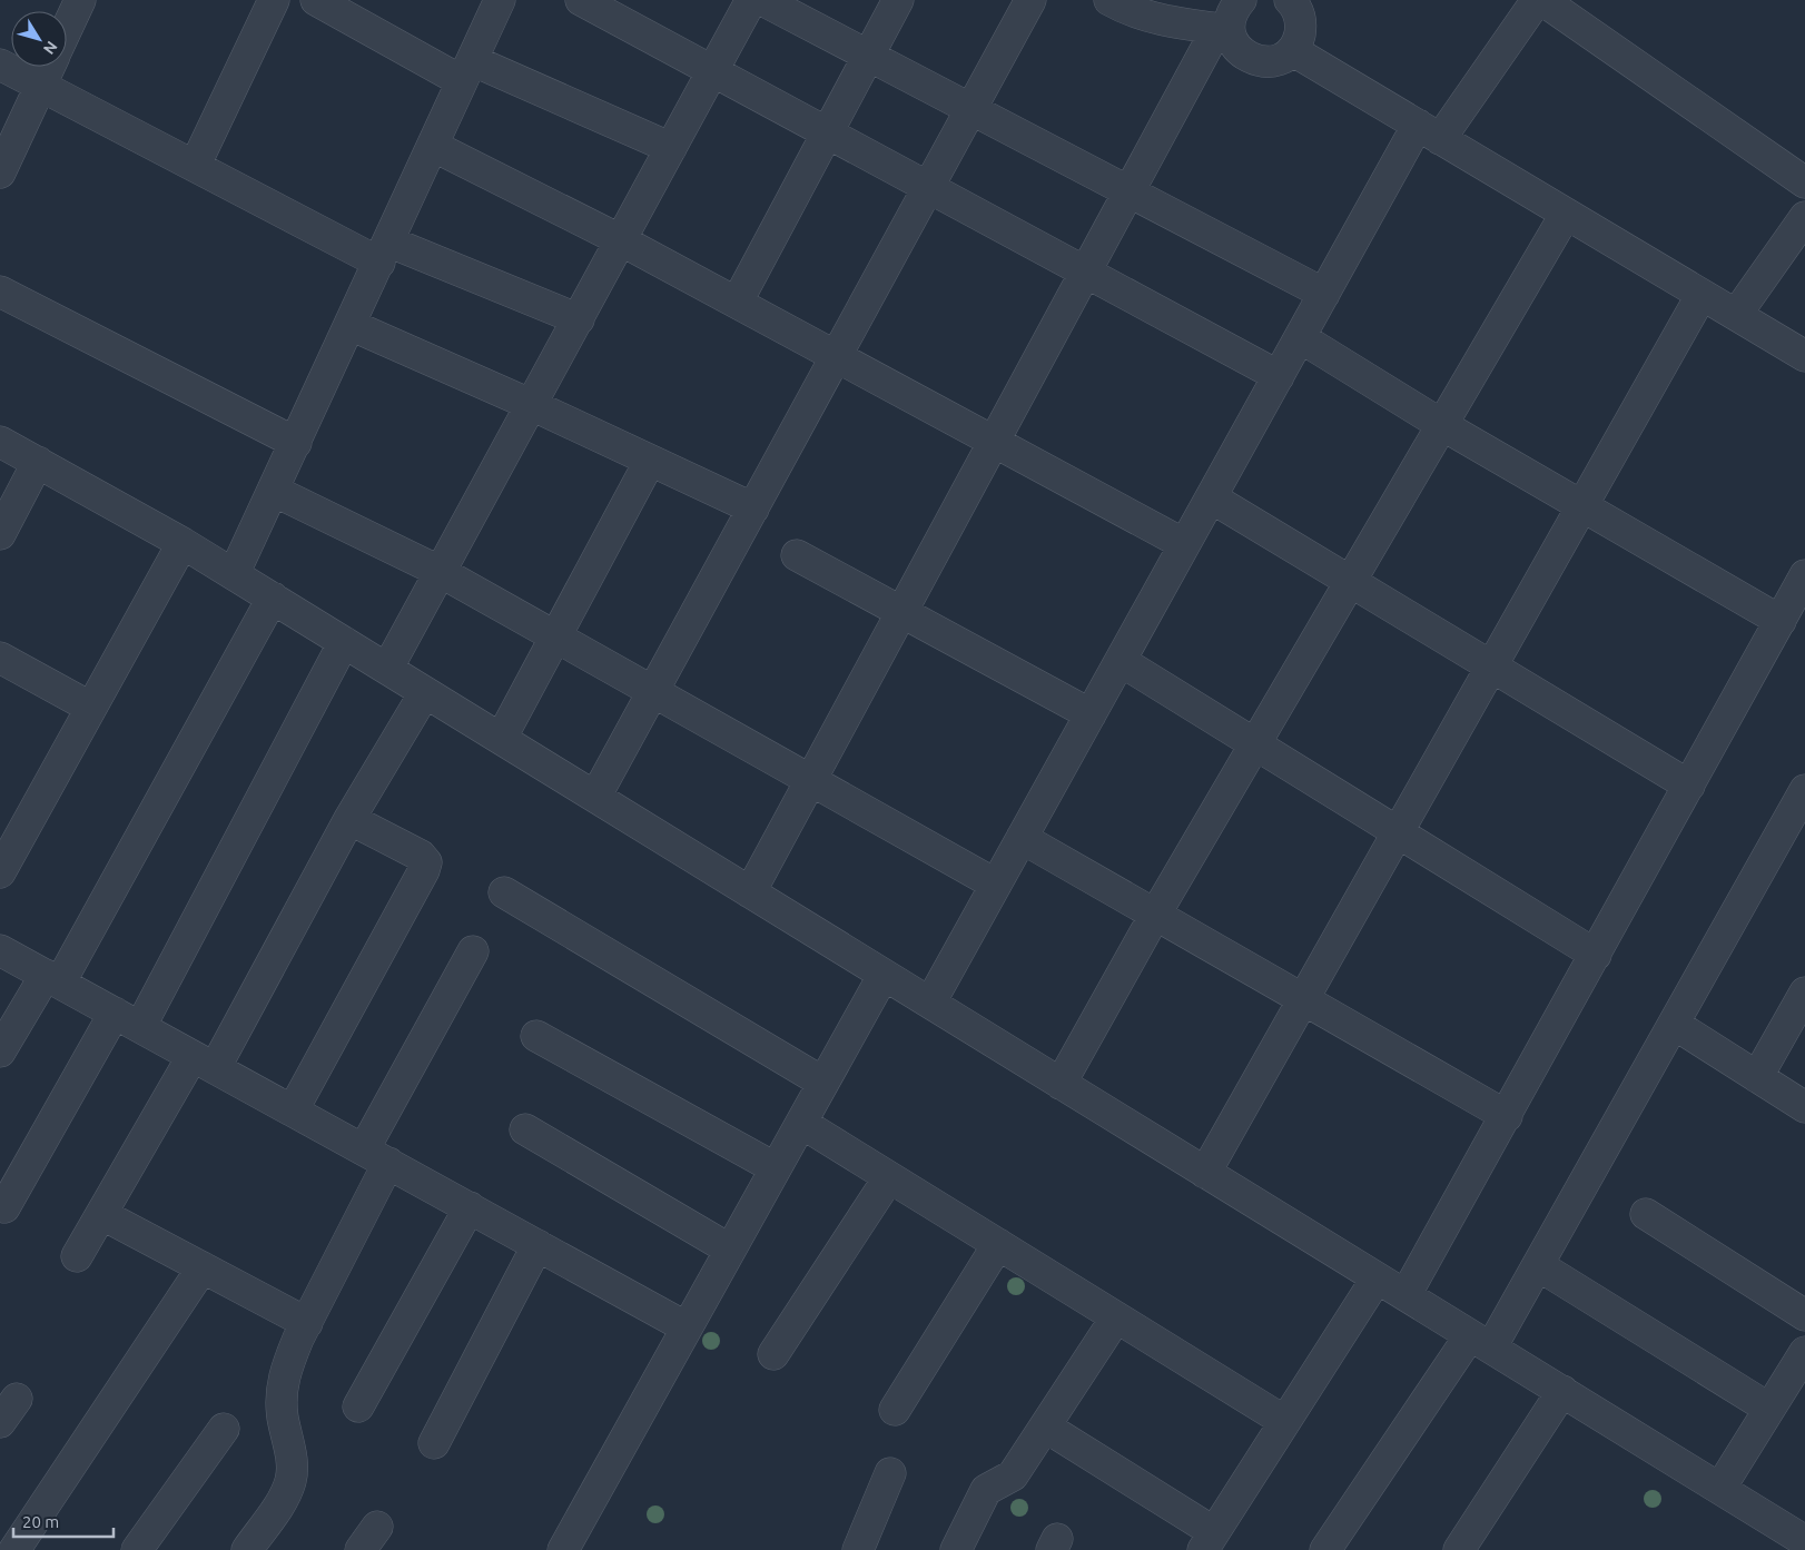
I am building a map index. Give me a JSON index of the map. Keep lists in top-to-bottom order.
{
  "scale_bar": "20 m",
  "north": "bottom right"
}
